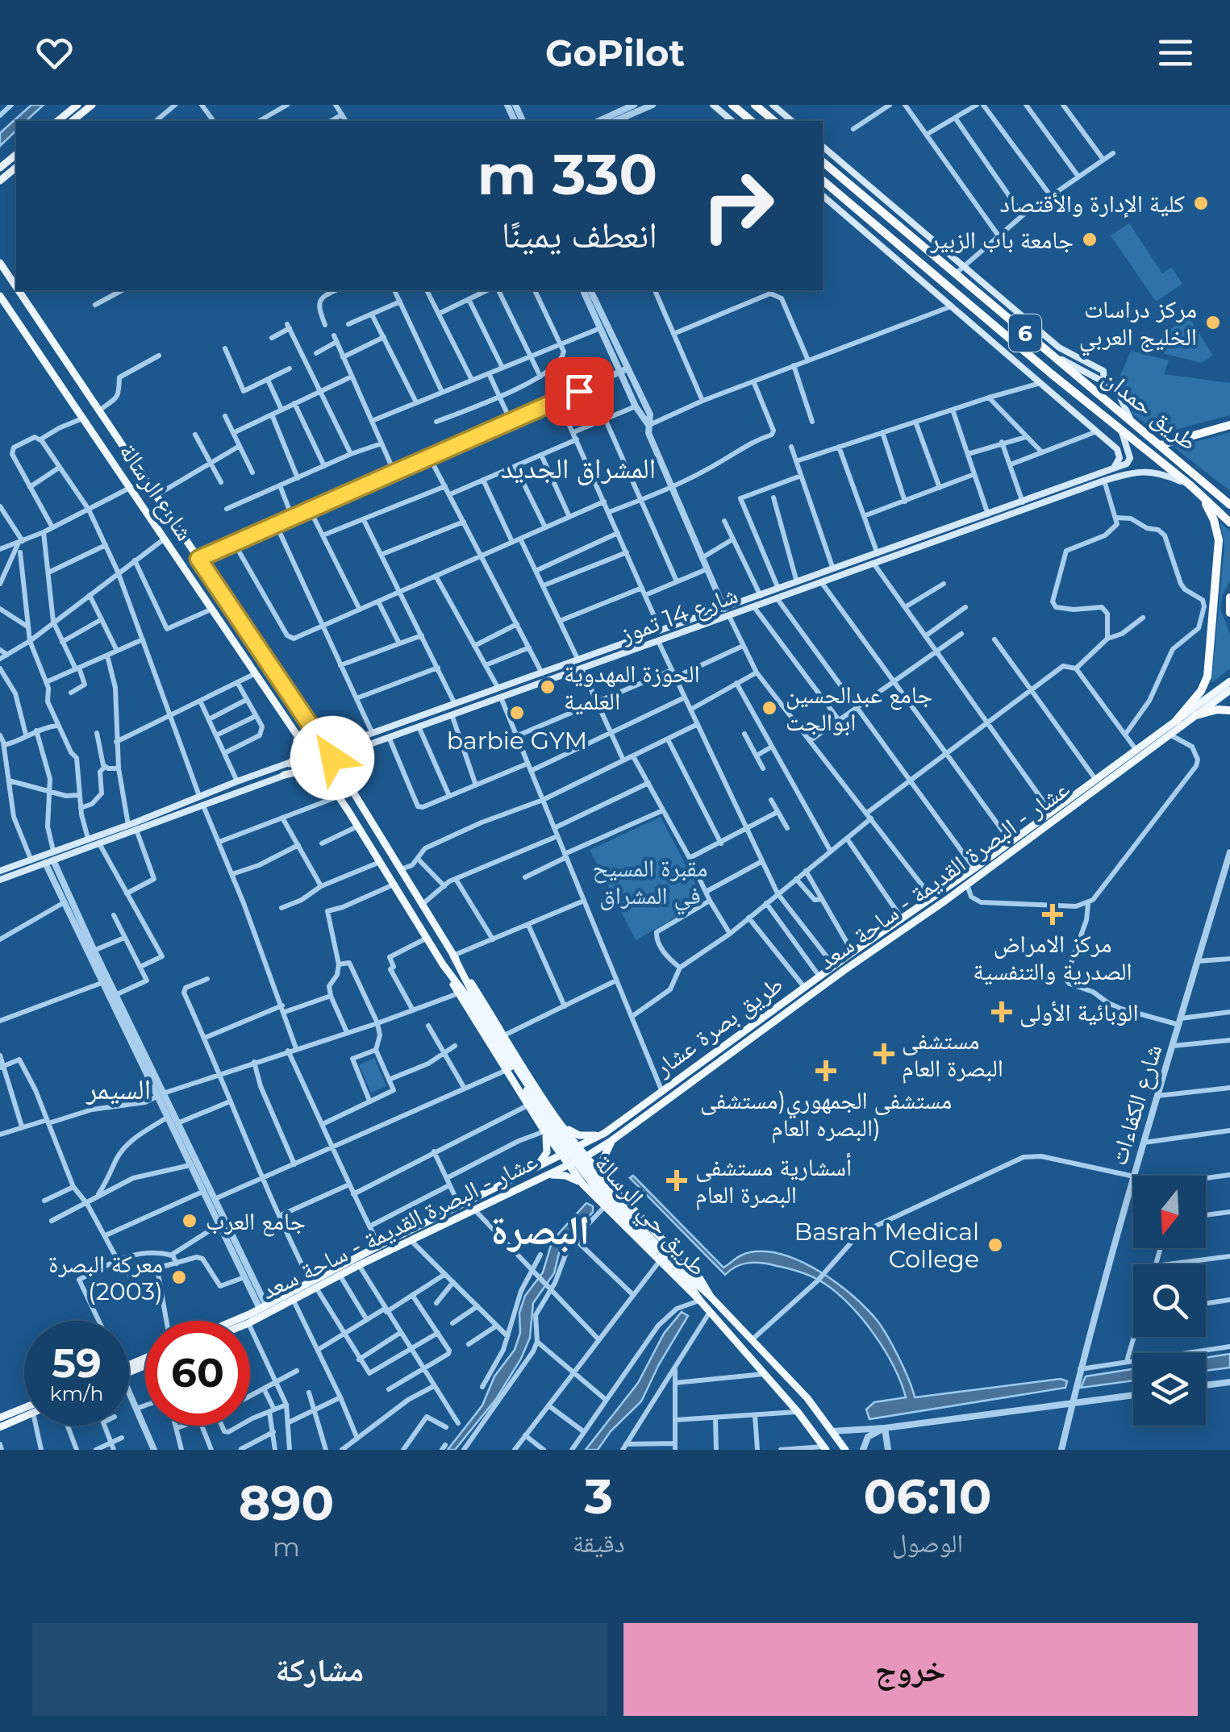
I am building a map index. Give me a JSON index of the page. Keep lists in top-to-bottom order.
{
  "streets": {
    "highway": ["6", "طريق حمدان"],
    "main road": [
      "شارع الرسالة",
      "شارع 14 تموز",
      "عشار - البصرة القديمة - ساحة سعد",
      "طريق بصرة عشار",
      "طريق حي الرسالة"
    ],
    "street": ["شارع الكفاءات"]
  },
  "crossings": [
    ["طريق حمدان", "شارع 14 تموز"],
    ["شارع الرسالة", "شارع 14 تموز"],
    ["شارع الرسالة", "طريق حي الرسالة"],
    ["شارع 14 تموز", "طريق حي الرسالة"],
    ["عشار - البصرة القديمة - ساحة سعد", "طريق بصرة عشار"],
    ["عشار - البصرة القديمة - ساحة سعد", "طريق حي الرسالة"],
    ["طريق بصرة عشار", "طريق حي الرسالة"]
  ],
  "districts": ["المشراق الجديد", "السيمر", "البصرة"],
  "parks": ["مقبرة المسيح في المشراق"],
  "places": {
    "other": [
      "كلية الإدارة والأقتصاد",
      "جامعة باب الزبير",
      "مركز دراسات الخليج العربي",
      "الحوزة المهدوية العلمية",
      "جامع عبدالحسين ابوالجت",
      "barbie GYM",
      "جامع العرب",
      "Basrah Medical College",
      "معركة البصرة (2003)"
    ],
    "health": [
      "مركز الامراض الصدرية والتنفسية",
      "الوبائية الأولى",
      "مستشفى البصرة العام",
      "مستشفى الجمهوري(مستشفى البصره العام)",
      "أسشارية مستشفى البصرة العام"
    ]
  },
  "north": "bottom",
  "page": {
    "header": "GoPilot",
    "turn": ["330 m", "انعطف يمينًا"],
    "speed": "59 km/h",
    "limit": "60",
    "eta": [
      "06:10",
      "الوصول",
      "3",
      "دقيقة",
      "890",
      "m"
    ],
    "buttons": ["خروج", "مشاركة"]
  }
}
